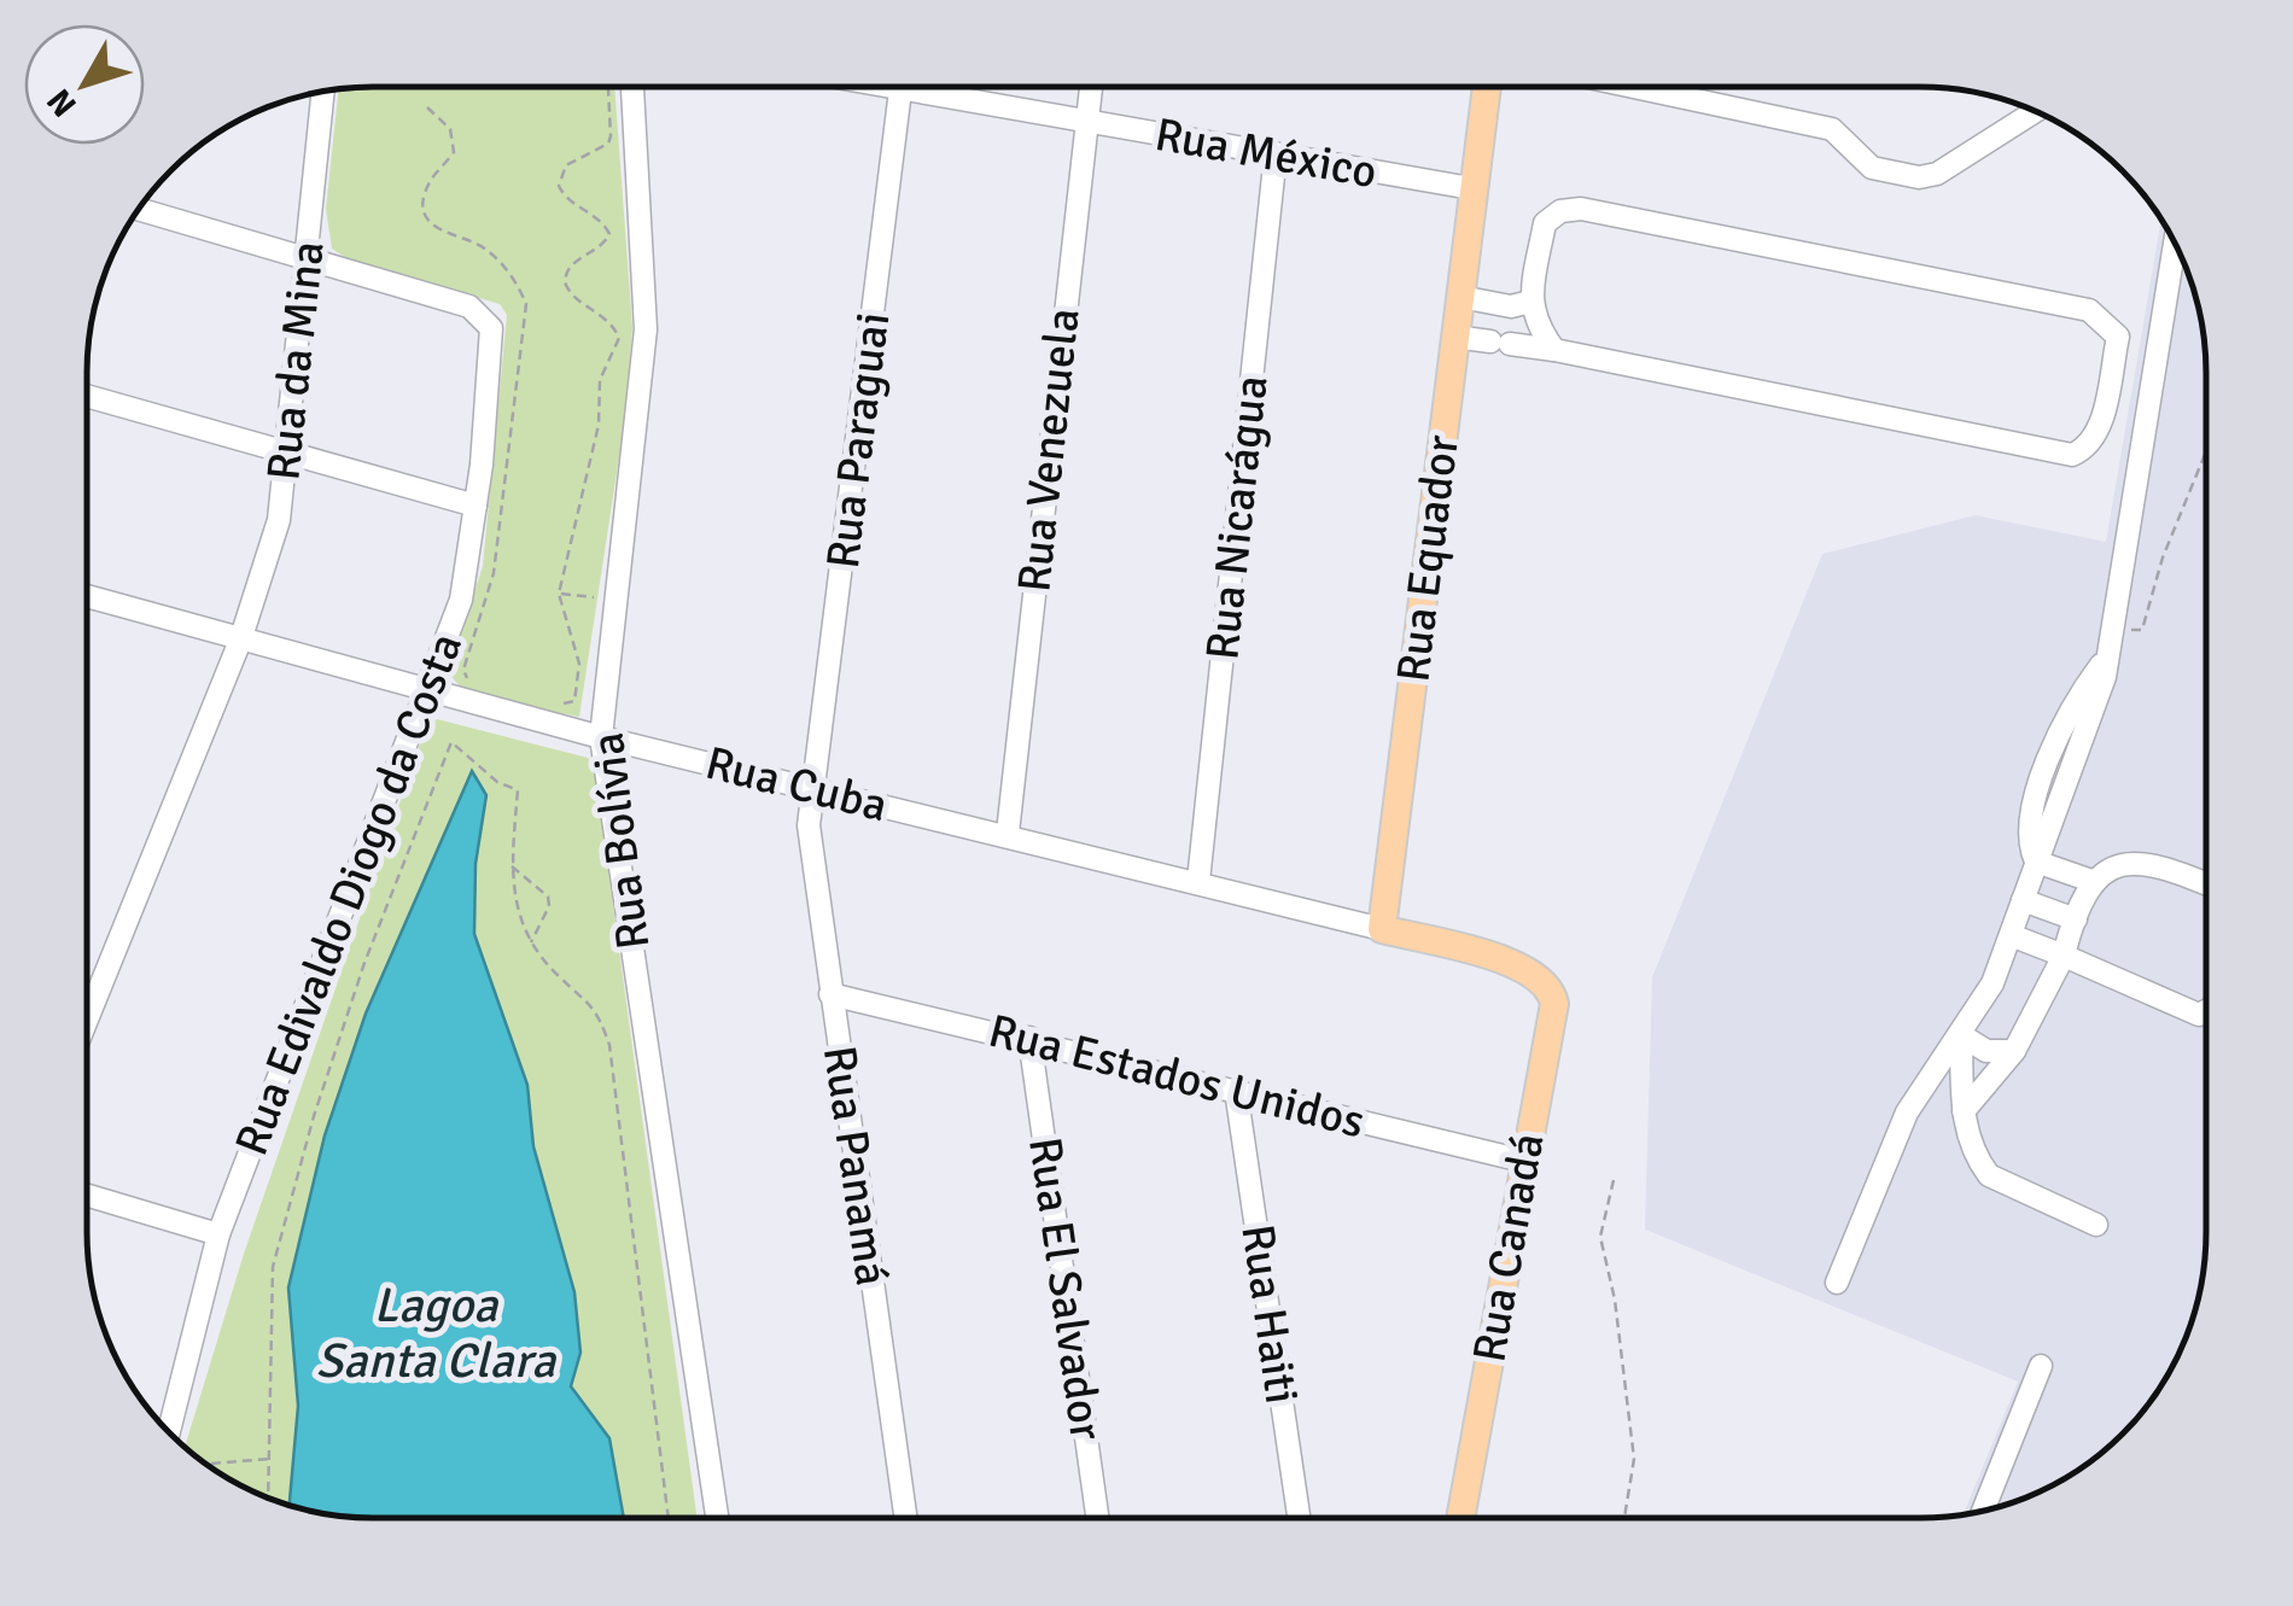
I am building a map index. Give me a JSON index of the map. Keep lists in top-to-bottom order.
{
  "streets": {
    "main road": ["Rua Equador", "Rua Cuba", "Rua Canadá"],
    "street": [
      "Rua México",
      "Rua da Mina",
      "Rua Paraguai",
      "Rua Venezuela",
      "Rua Nicarágua",
      "Rua Bolívia",
      "Rua Edivaldo Diogo da Costa",
      "Rua Estados Unidos",
      "Rua Panamá",
      "Rua El Salvador",
      "Rua Haiti"
    ]
  },
  "crossings": [
    ["Rua México", "Rua Paraguai"],
    ["Rua México", "Rua Venezuela"],
    ["Rua México", "Rua Nicarágua"],
    ["Rua México", "Rua Equador"],
    ["Rua da Mina", "Rua Cuba"],
    ["Rua da Mina", "Rua Edivaldo Diogo da Costa"],
    ["Rua Paraguai", "Rua Cuba"],
    ["Rua Paraguai", "Rua Panamá"],
    ["Rua Venezuela", "Rua Cuba"],
    ["Rua Nicarágua", "Rua Cuba"],
    ["Rua Equador", "Rua Cuba"],
    ["Rua Cuba", "Rua Bolívia"],
    ["Rua Cuba", "Rua Edivaldo Diogo da Costa"],
    ["Rua Cuba", "Rua Panamá"],
    ["Rua Cuba", "Rua Canadá"],
    ["Rua Estados Unidos", "Rua Panamá"],
    ["Rua Estados Unidos", "Rua Canadá"],
    ["Rua Estados Unidos", "Rua El Salvador"],
    ["Rua Estados Unidos", "Rua Haiti"]
  ],
  "water": ["Lagoa Santa Clara"],
  "north": "bottom left"
}
